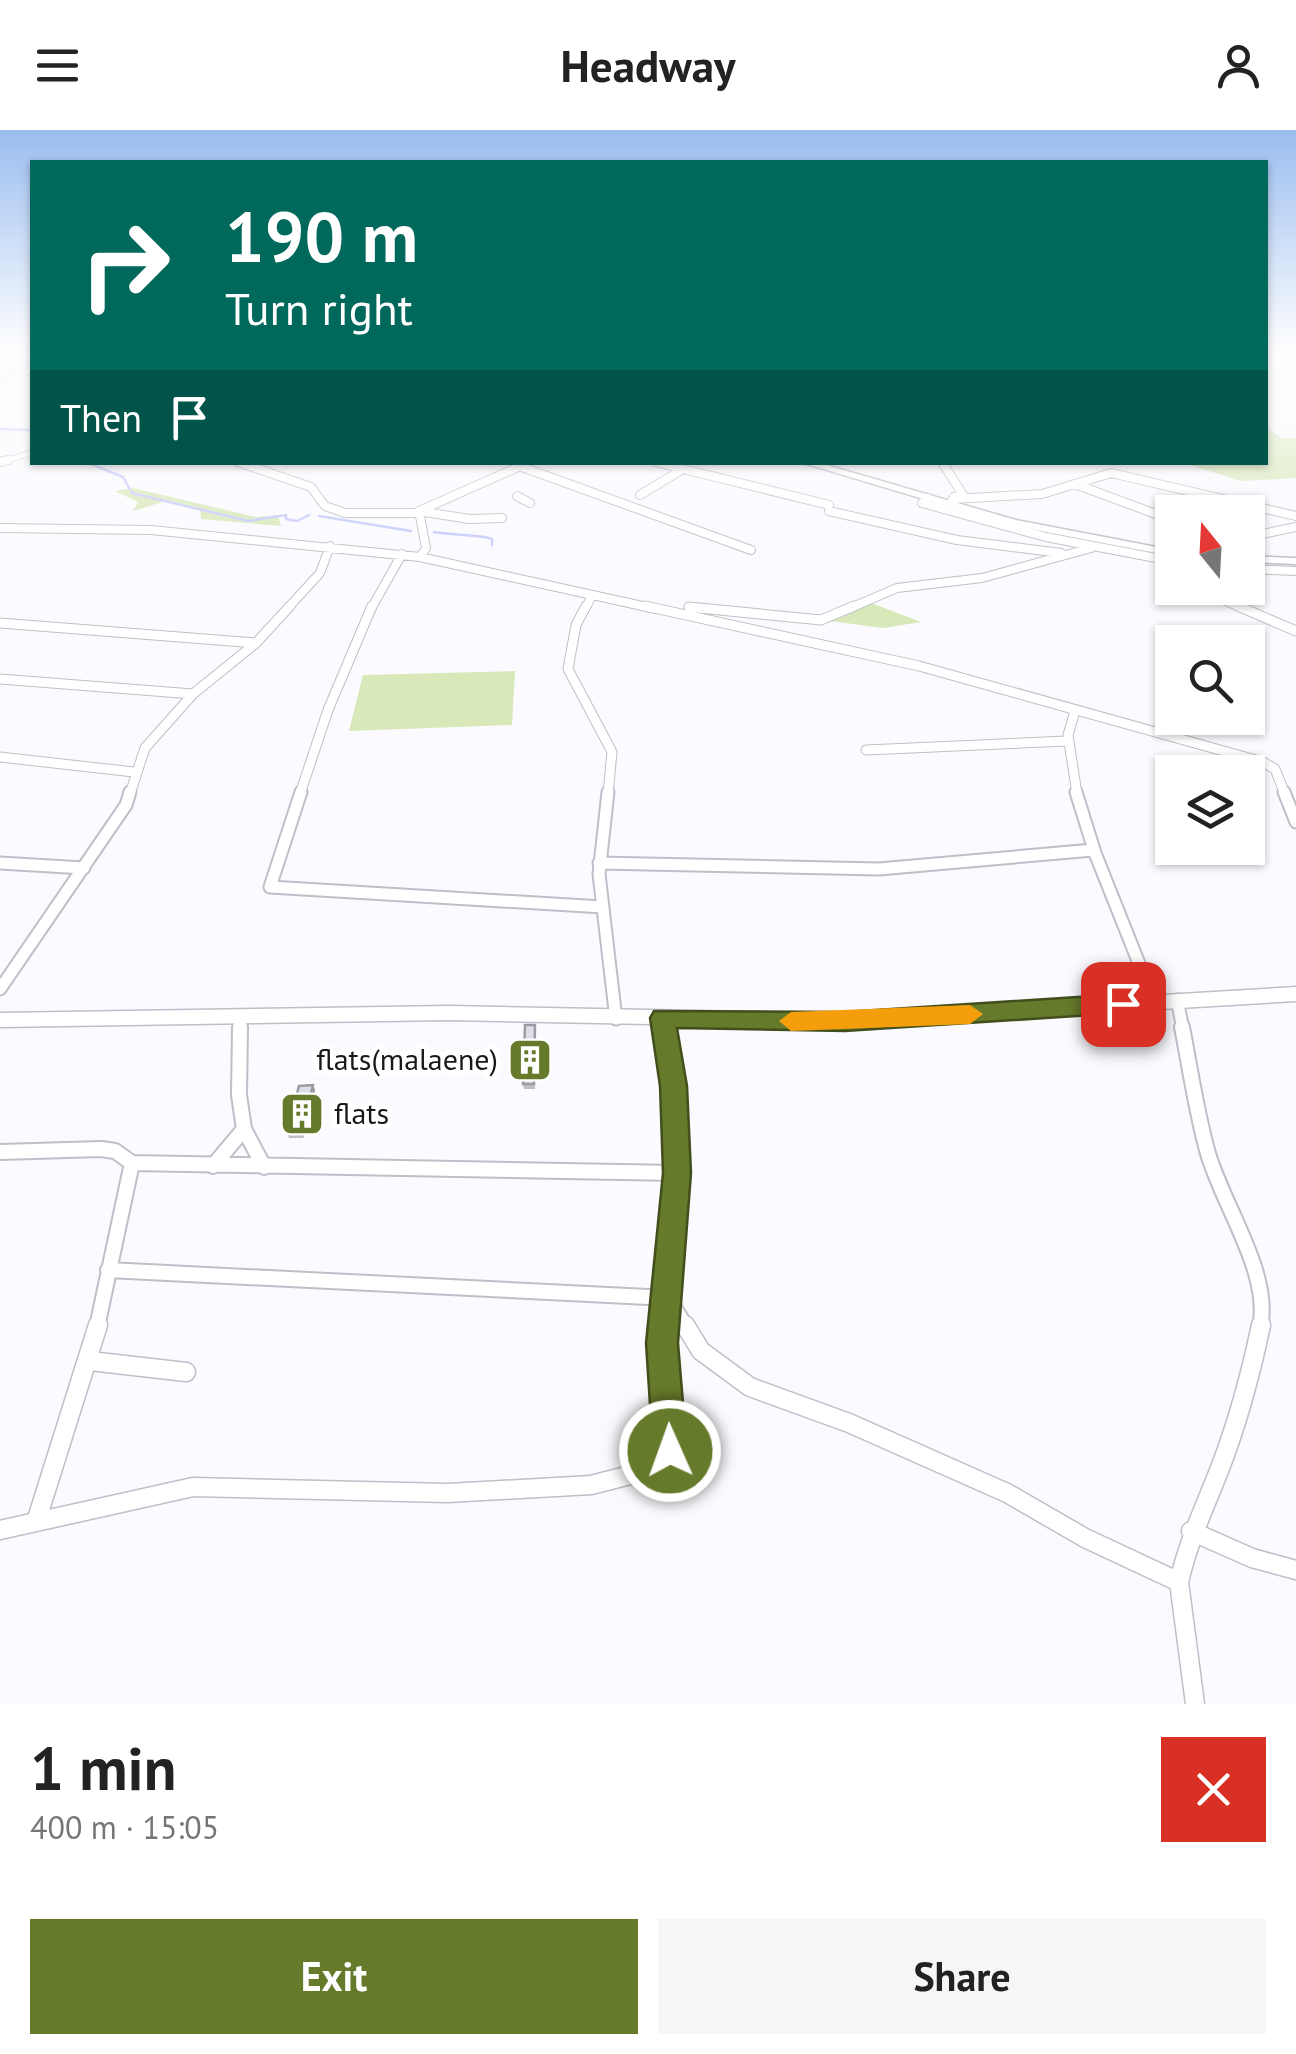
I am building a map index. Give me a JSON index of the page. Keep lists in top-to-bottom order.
{
  "places": {
    "building": ["flats(malaene)", "flats"]
  },
  "north": "top",
  "page": {
    "header": "Headway",
    "turn": ["190 m", "Turn right"],
    "then": "Then",
    "heading": ["1 min", "400 m · 15:05"],
    "buttons": ["Exit", "Share"]
  }
}
